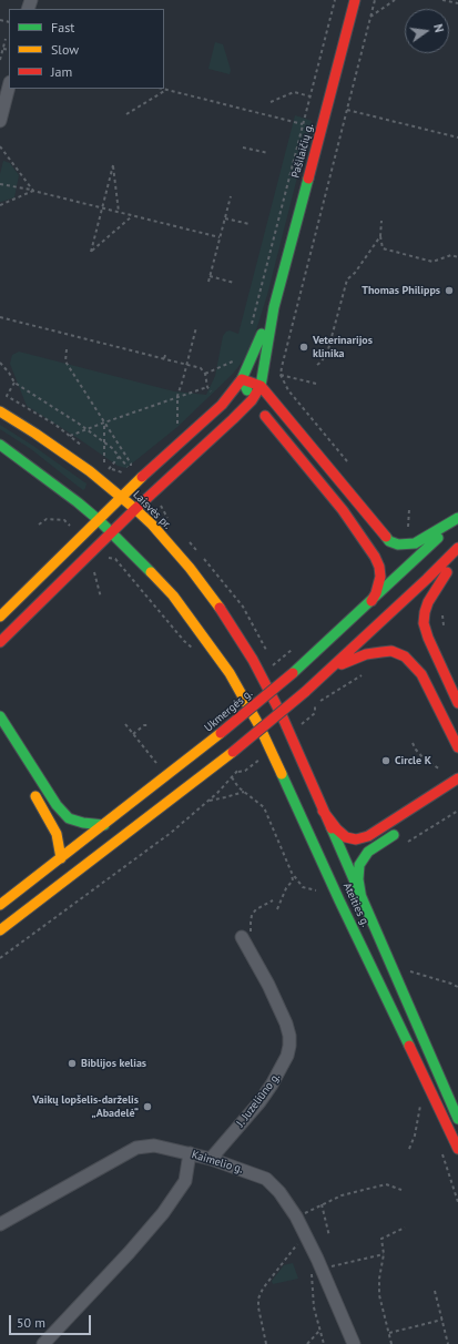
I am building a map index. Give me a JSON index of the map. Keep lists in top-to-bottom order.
{
  "streets": {
    "main road": [
      "Pašilaičių g.",
      "Laisvės pr.",
      "Ukmergės g.",
      "Ateities g."
    ],
    "street": ["J. Juzeliūno g.", "Kaimelio g."]
  },
  "crossings": [
    ["Pašilaičių g.", "Laisvės pr."],
    ["Laisvės pr.", "Ateities g."],
    ["J. Juzeliūno g.", "Kaimelio g."]
  ],
  "places": [
    "Thomas Philipps",
    "Veterinarijos klinika",
    "Circle K",
    "Biblijos kelias",
    "Vaikų lopšelis-darželis „Abadelė“"
  ],
  "legend": ["Fast", "Slow", "Jam"],
  "scale_bar": "50 m",
  "north": "right"
}
